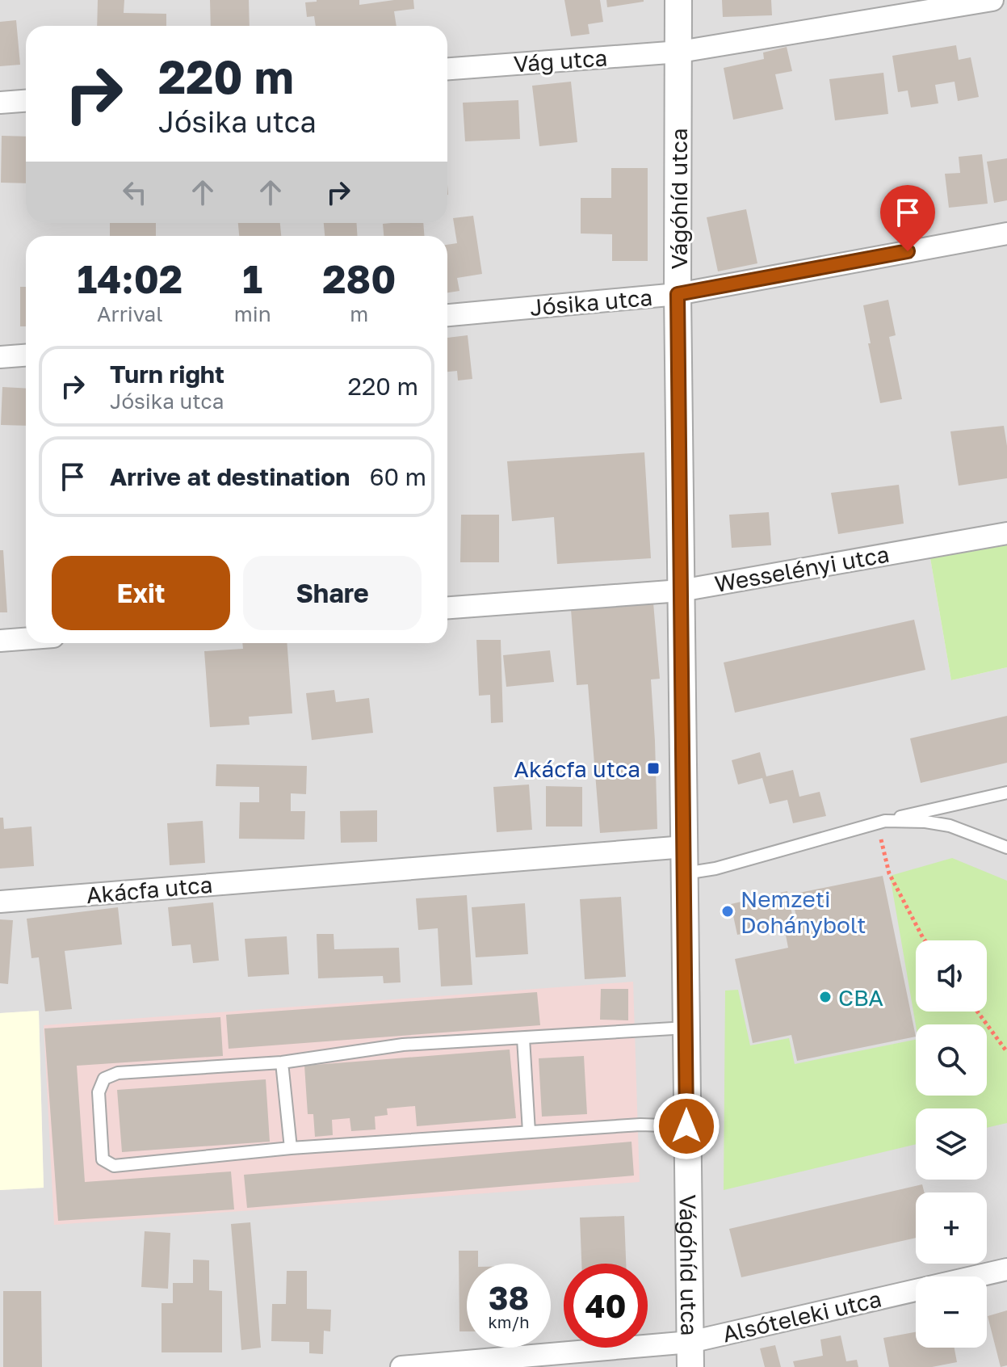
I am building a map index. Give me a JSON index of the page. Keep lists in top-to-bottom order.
{
  "streets": {
    "street": [
      "Vág utca",
      "Vágóhíd utca",
      "Jósika utca",
      "Wesselényi utca",
      "Akácfa utca",
      "Alsóteleki utca"
    ]
  },
  "crossings": [
    ["Vág utca", "Vágóhíd utca"],
    ["Vágóhíd utca", "Jósika utca"],
    ["Vágóhíd utca", "Wesselényi utca"],
    ["Vágóhíd utca", "Akácfa utca"],
    ["Vágóhíd utca", "Alsóteleki utca"]
  ],
  "places": {
    "transit": ["Akácfa utca"],
    "other": ["Nemzeti Dohánybolt", "CBA"]
  },
  "page": {
    "turn": ["220 m", "Jósika utca"],
    "eta": [
      "14:02",
      "Arrival",
      "1",
      "min",
      "280",
      "m"
    ],
    "list": [
      {
        "name": "Turn right",
        "note": "Jósika utca",
        "value": "220 m"
      },
      {
        "name": "Arrive at destination",
        "value": "60 m"
      }
    ],
    "buttons": ["Exit", "Share"],
    "map_buttons": ["+", "−"],
    "speed": "38 km/h",
    "limit": "40"
  }
}
